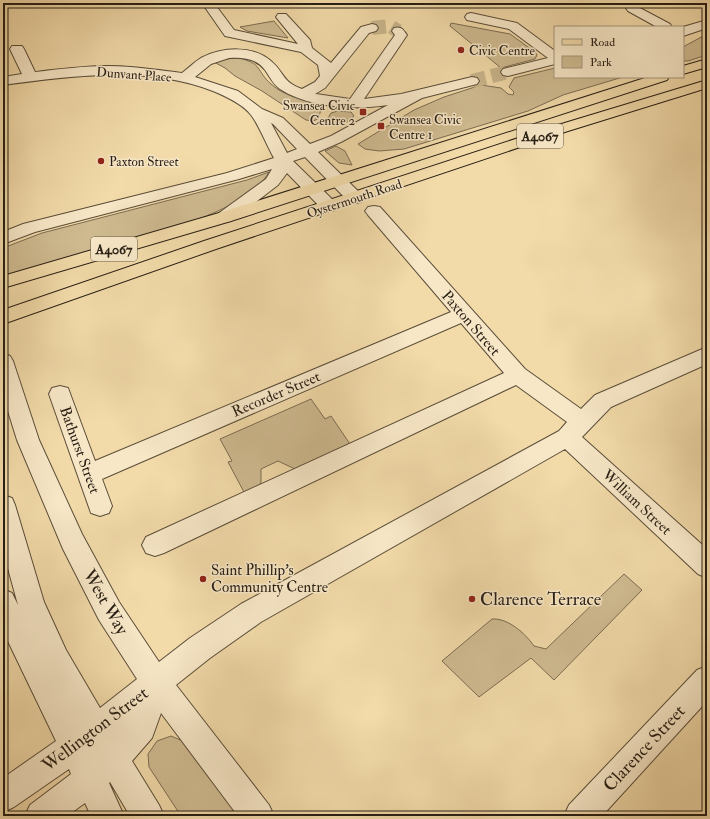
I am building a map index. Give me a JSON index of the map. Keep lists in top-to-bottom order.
{
  "streets": {
    "main road": ["A4067", "Oystermouth Road"],
    "street": [
      "Dunvant Place",
      "Paxton Street",
      "Recorder Street",
      "Bathurst Street",
      "William Street",
      "West Way",
      "Wellington Street",
      "Clarence Street"
    ]
  },
  "crossings": [
    ["Dunvant Place", "Oystermouth Road"],
    ["Paxton Street", "Recorder Street"],
    ["Paxton Street", "William Street"],
    ["Recorder Street", "Bathurst Street"],
    ["West Way", "Wellington Street"]
  ],
  "places": {
    "other": [
      "Civic Centre",
      "Paxton Street",
      "Saint Phillip's Community Centre",
      "Clarence Terrace"
    ],
    "transit": ["Swansea Civic Centre 2", "Swansea Civic Centre 1"]
  },
  "legend": ["Road", "Park"]
}
